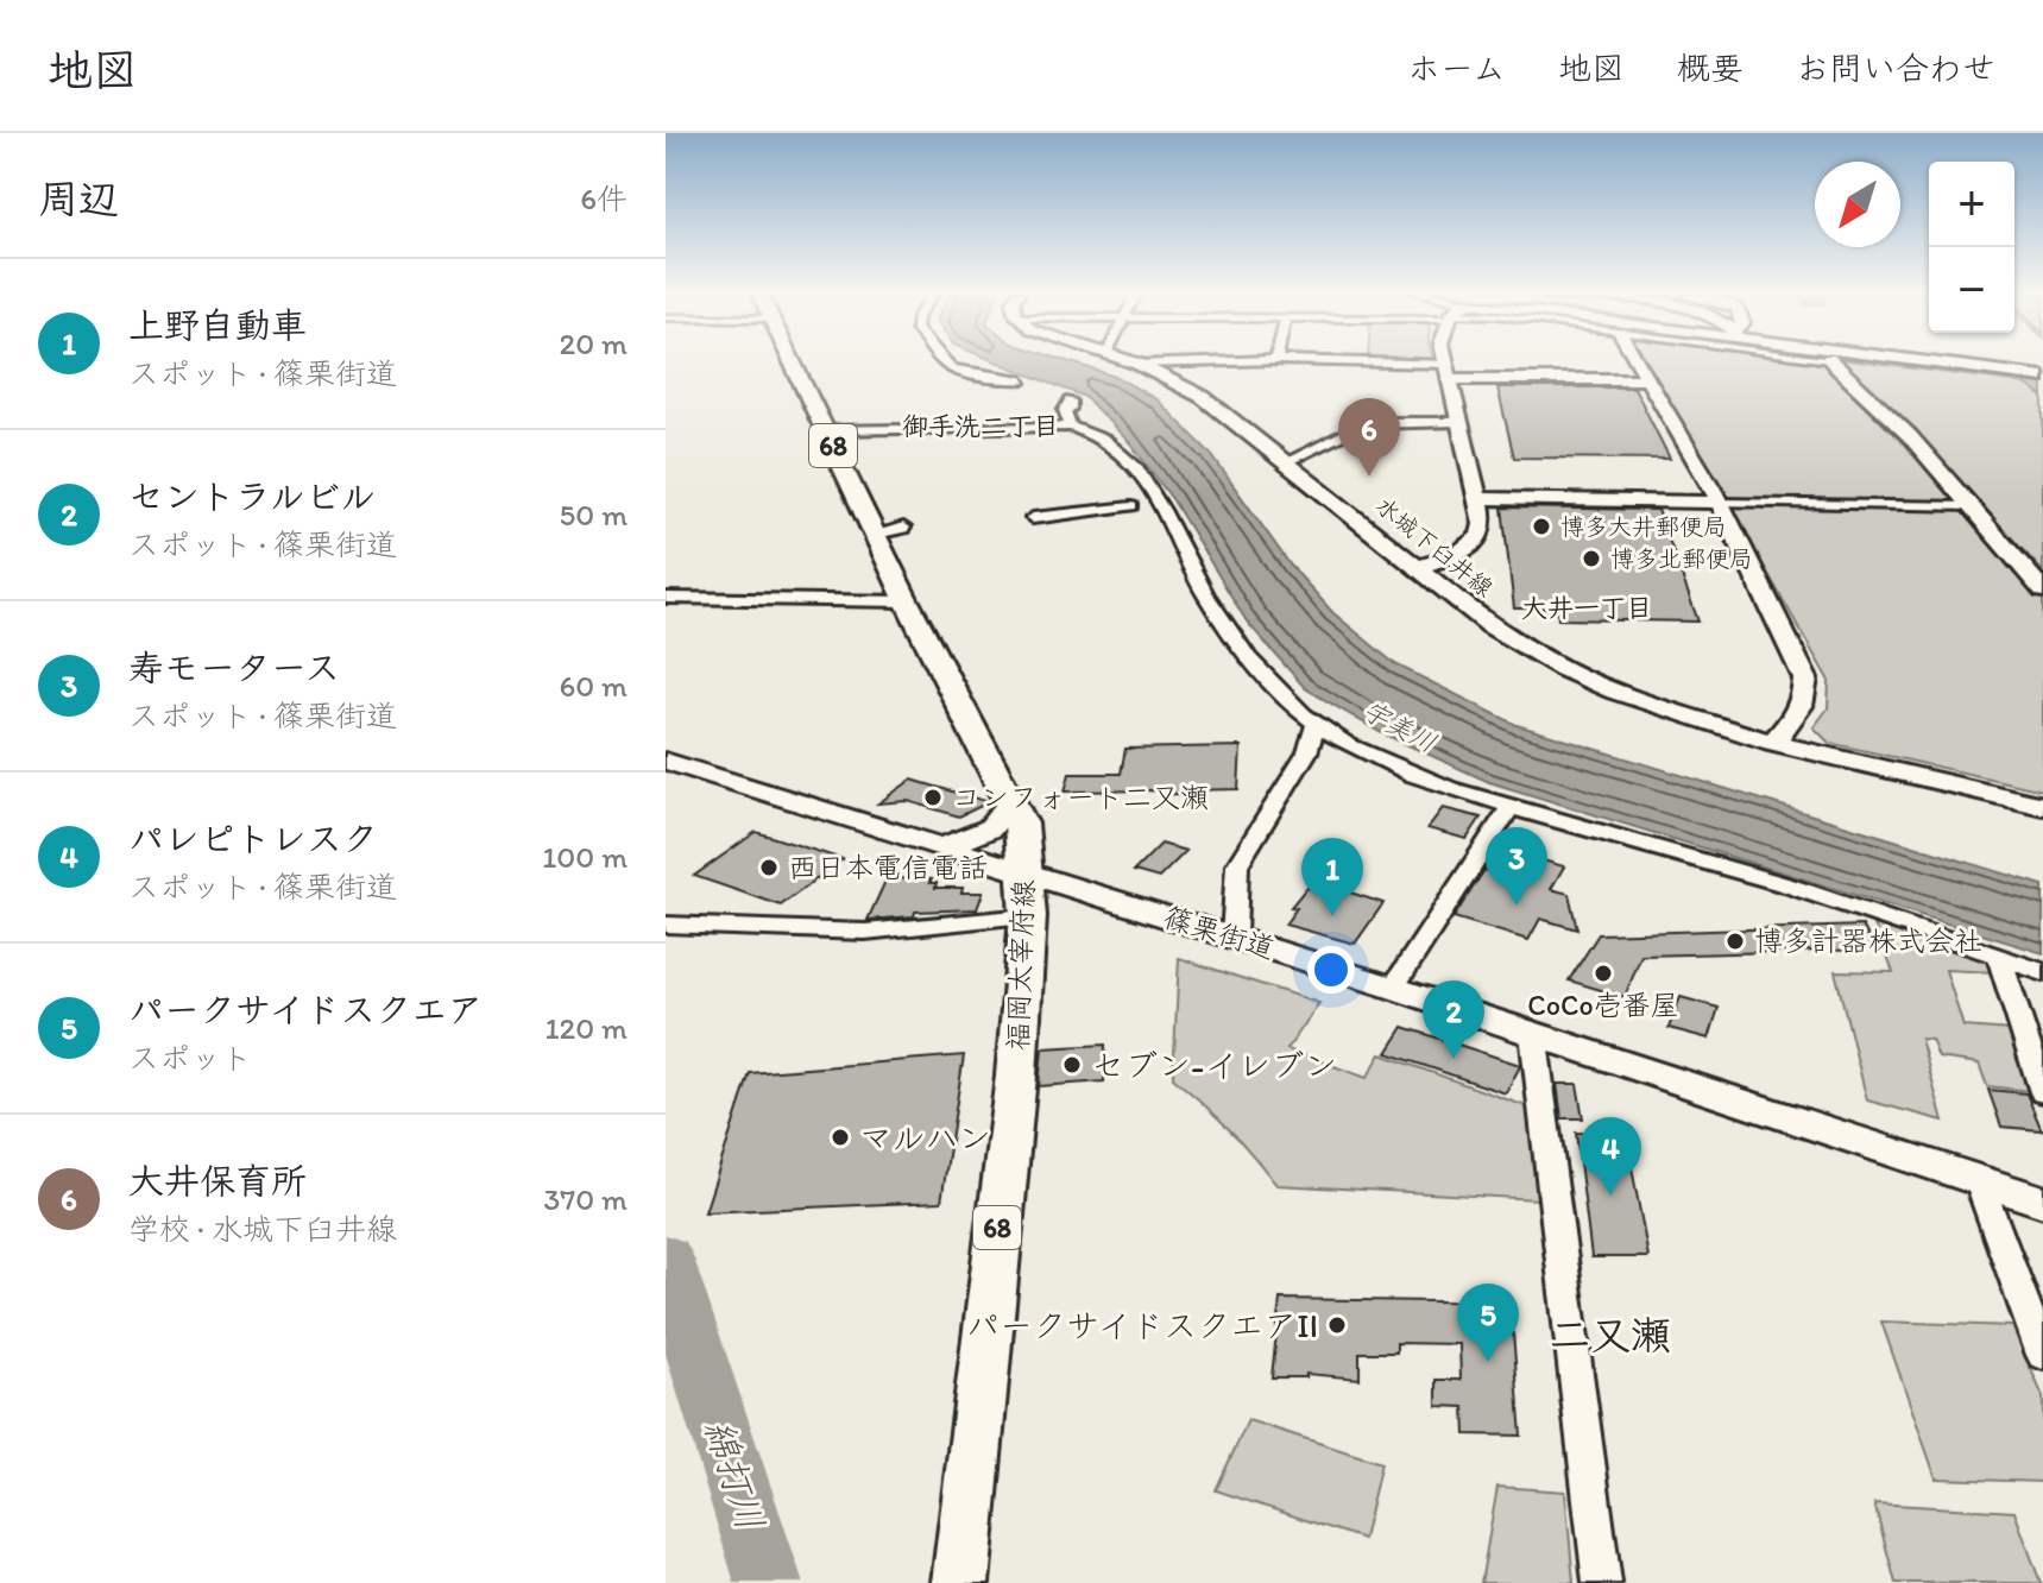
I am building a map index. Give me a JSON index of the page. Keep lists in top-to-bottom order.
{
  "streets": {
    "main road": ["68", "福岡太宰府線"],
    "street": ["水城下臼井線", "篠栗街道"]
  },
  "crossings": [
    ["篠栗街道", "福岡太宰府線"]
  ],
  "districts": ["御手洗二丁目", "大井一丁目", "二又瀬"],
  "water": ["宇美川", "綿打川"],
  "places": [
    "博多大井郵便局",
    "博多北郵便局",
    "コンフォート二又瀬",
    "西日本電信電話",
    "博多計器株式会社",
    "CoCo壱番屋",
    "セブン-イレブン",
    "マルハン",
    "パークサイドスクエアII"
  ],
  "north": "bottom left",
  "page": {
    "header": "地図",
    "nav": [
      "ホーム",
      "地図",
      "概要",
      "お問い合わせ"
    ],
    "heading": ["周辺", "6件"],
    "map_buttons": ["+", "−"],
    "list": [
      {
        "mark": "1",
        "name": "上野自動車",
        "note": "スポット · 篠栗街道",
        "value": "20 m"
      },
      {
        "mark": "2",
        "name": "セントラルビル",
        "note": "スポット · 篠栗街道",
        "value": "50 m"
      },
      {
        "mark": "3",
        "name": "寿モータース",
        "note": "スポット · 篠栗街道",
        "value": "60 m"
      },
      {
        "mark": "4",
        "name": "パレピトレスク",
        "note": "スポット · 篠栗街道",
        "value": "100 m"
      },
      {
        "mark": "5",
        "name": "パークサイドスクエア",
        "note": "スポット",
        "value": "120 m"
      },
      {
        "mark": "6",
        "name": "大井保育所",
        "note": "学校 · 水城下臼井線",
        "value": "370 m"
      }
    ],
    "pins": [
      "6",
      "3",
      "1",
      "2",
      "4",
      "5"
    ]
  }
}
